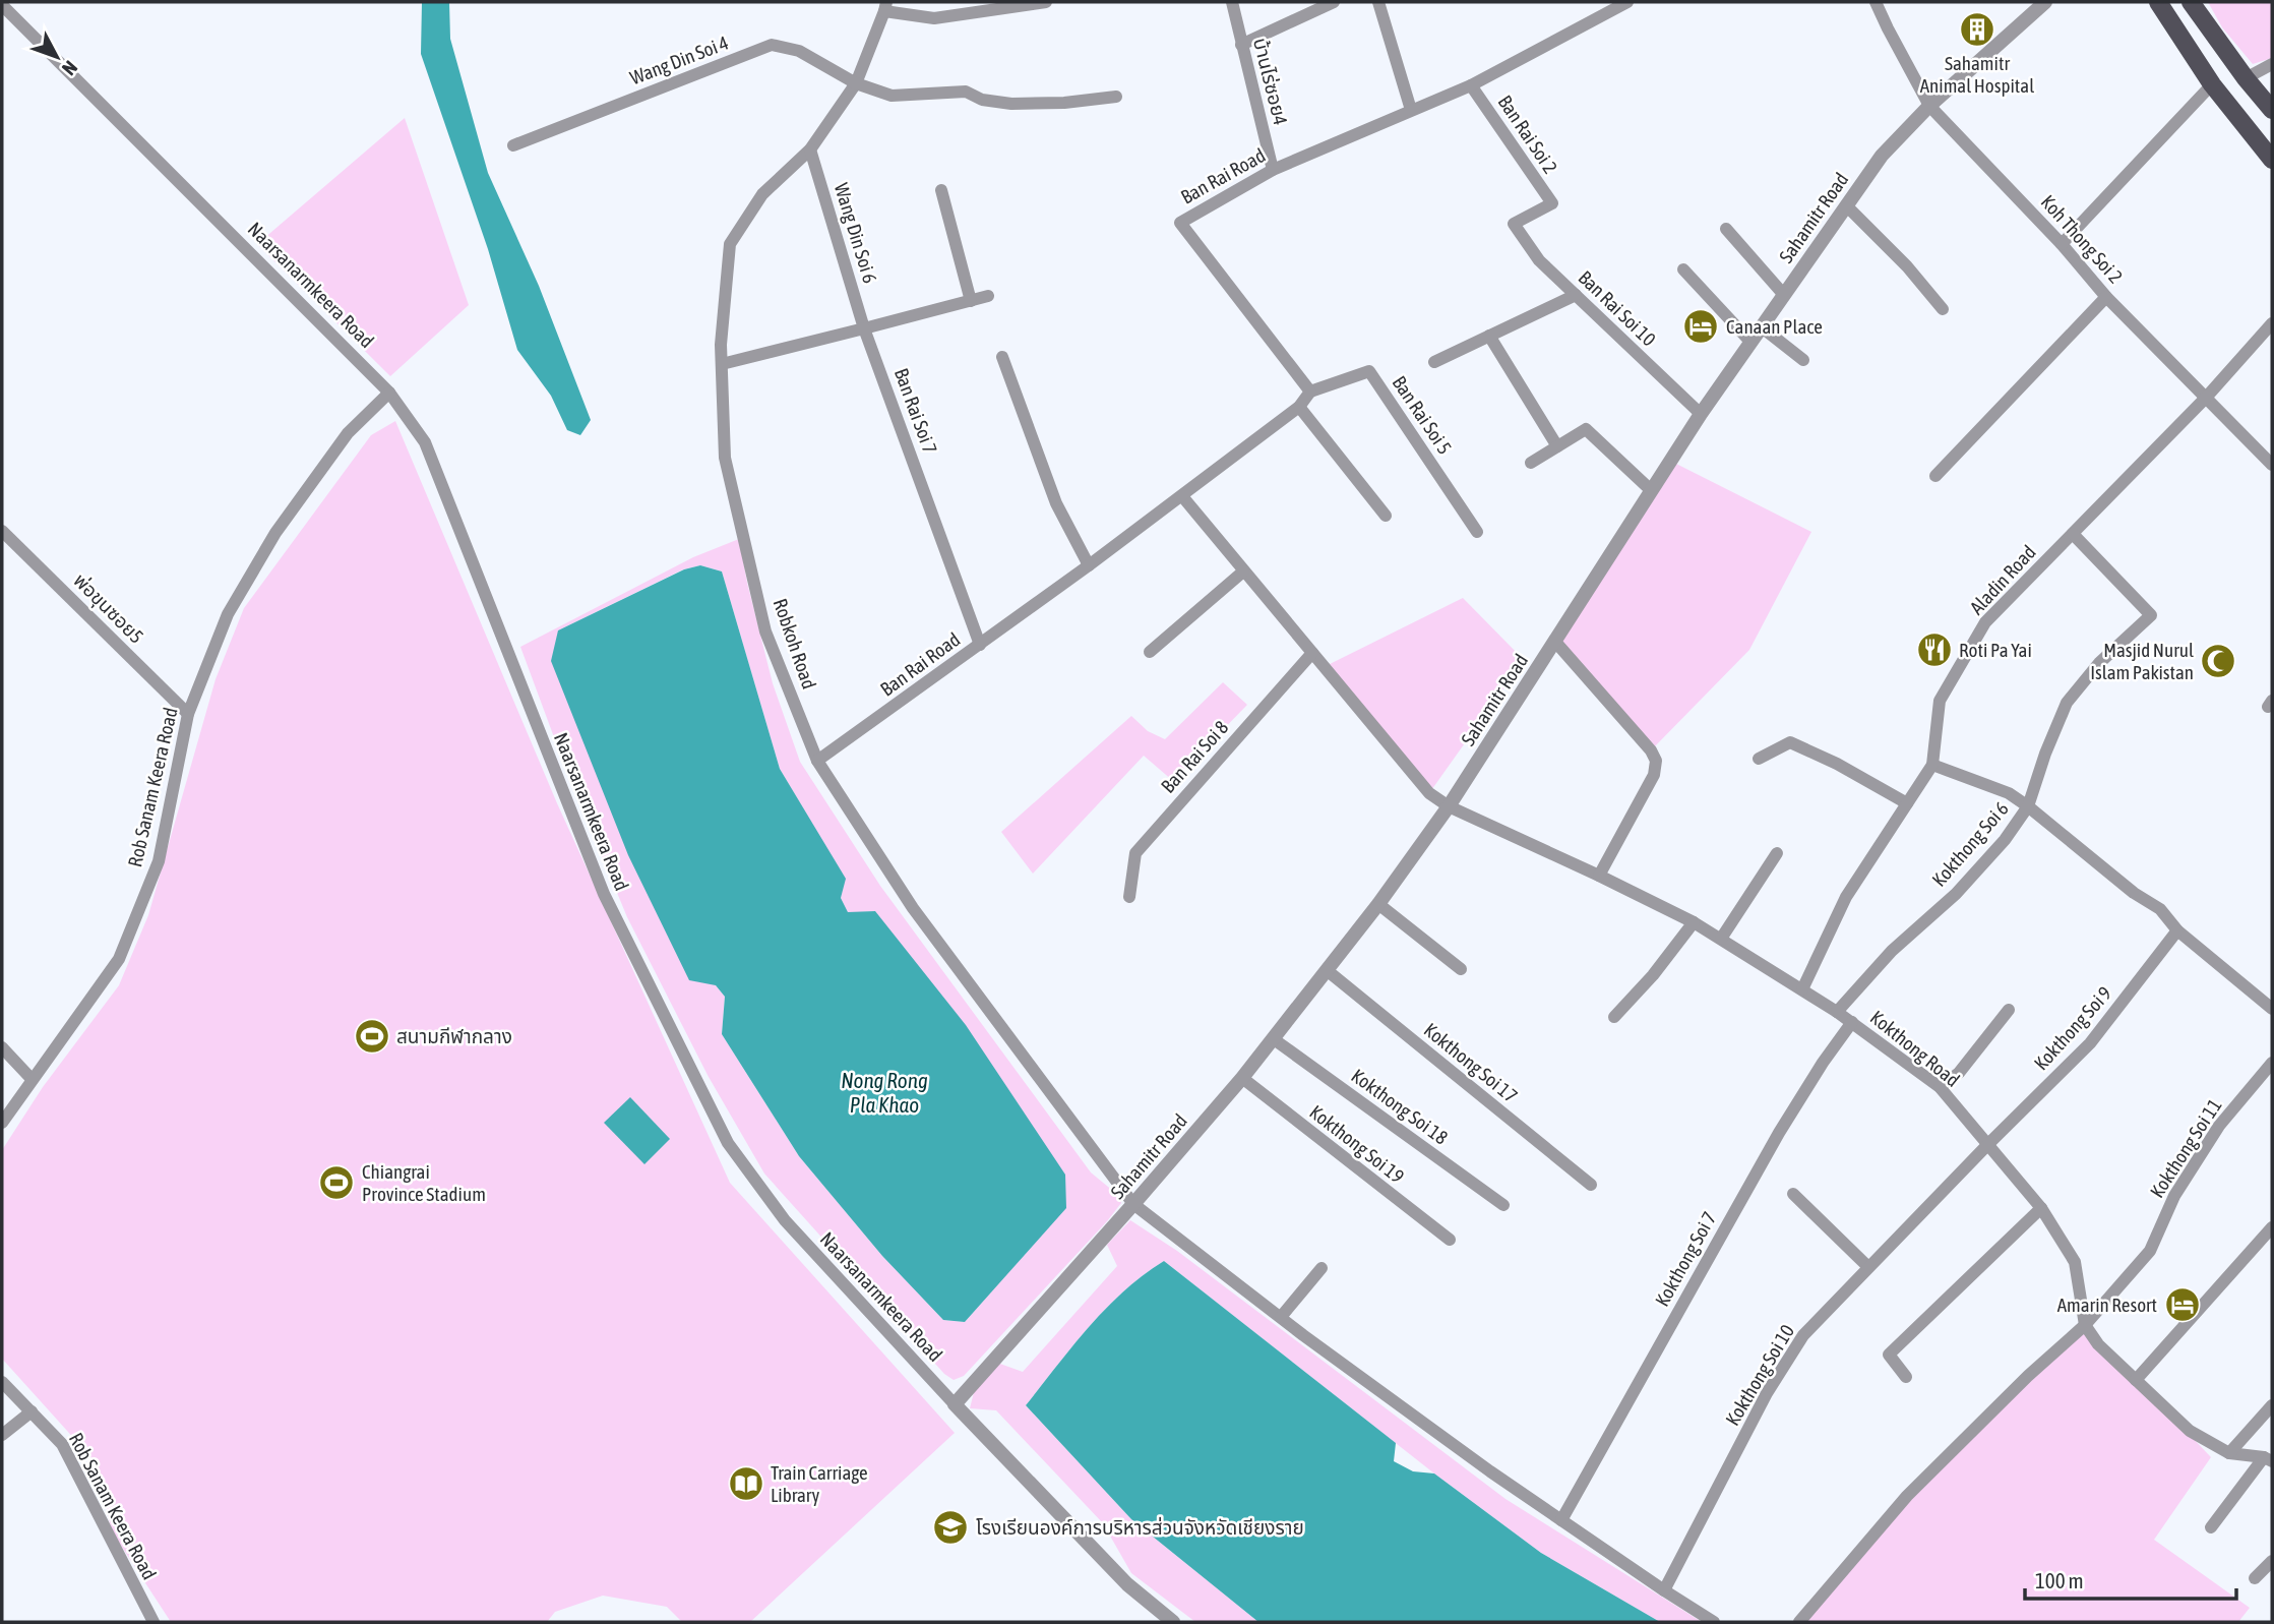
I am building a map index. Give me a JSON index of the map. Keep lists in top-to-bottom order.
{
  "streets": {
    "street": [
      "Wang Din Soi 4",
      "บ้านไร่ซอย4",
      "Ban Rai Soi 2",
      "Ban Rai Road",
      "Sahamitr Road",
      "Wang Din Soi 6",
      "Koh Thong Soi 2",
      "Naarsanarmkeera Road",
      "Ban Rai Soi 10",
      "Ban Rai Soi 7",
      "Ban Rai Soi 5",
      "Aladin Road",
      "พ่อขุนซอย5",
      "Robkoh Road",
      "Ban Rai Soi 8",
      "Rob Sanam Keera Road",
      "Kokthong Soi 6",
      "Kokthong Soi 9",
      "Kokthong Road",
      "Kokthong Soi 17",
      "Kokthong Soi 18",
      "Kokthong Soi 19",
      "Kokthong Soi 11",
      "Kokthong Soi 7",
      "Kokthong Soi 10"
    ]
  },
  "crossings": [
    ["Wang Din Soi 4", "Robkoh Road"],
    ["บ้านไร่ซอย4", "Ban Rai Road"],
    ["Ban Rai Soi 2", "Ban Rai Road"],
    ["Ban Rai Soi 2", "Ban Rai Soi 10"],
    ["Ban Rai Road", "Ban Rai Soi 7"],
    ["Ban Rai Road", "Ban Rai Soi 5"],
    ["Ban Rai Road", "Robkoh Road"],
    ["Sahamitr Road", "Koh Thong Soi 2"],
    ["Sahamitr Road", "Naarsanarmkeera Road"],
    ["Sahamitr Road", "Ban Rai Soi 10"],
    ["Sahamitr Road", "Robkoh Road"],
    ["Sahamitr Road", "Kokthong Road"],
    ["Sahamitr Road", "Kokthong Soi 17"],
    ["Sahamitr Road", "Kokthong Soi 18"],
    ["Sahamitr Road", "Kokthong Soi 19"],
    ["Wang Din Soi 6", "Ban Rai Soi 7"],
    ["Wang Din Soi 6", "Robkoh Road"],
    ["Koh Thong Soi 2", "Aladin Road"],
    ["Naarsanarmkeera Road", "Rob Sanam Keera Road"],
    ["Aladin Road", "Kokthong Soi 6"],
    ["Aladin Road", "Kokthong Road"],
    ["พ่อขุนซอย5", "Rob Sanam Keera Road"],
    ["Robkoh Road", "Kokthong Soi 7"],
    ["Robkoh Road", "Kokthong Soi 10"],
    ["Kokthong Soi 6", "Kokthong Road"],
    ["Kokthong Soi 9", "Kokthong Road"],
    ["Kokthong Soi 9", "Kokthong Soi 10"],
    ["Kokthong Road", "Kokthong Soi 11"],
    ["Kokthong Road", "Kokthong Soi 7"],
    ["Kokthong Road", "Kokthong Soi 10"]
  ],
  "water": ["Nong Rong Pla Khao"],
  "places": {
    "building": ["Sahamitr Animal Hospital"],
    "hotel": ["Canaan Place", "Amarin Resort"],
    "restaurant": ["Roti Pa Yai"],
    "mosque": ["Masjid Nurul Islam Pakistan"],
    "sports": ["สนามกีฬากลาง", "Chiangrai Province Stadium"],
    "library": ["Train Carriage Library"],
    "school or university": ["โรงเรียนองค์การบริหารส่วนจังหวัดเชียงราย"]
  },
  "scale_bar": "100 m",
  "north": "bottom right"
}
